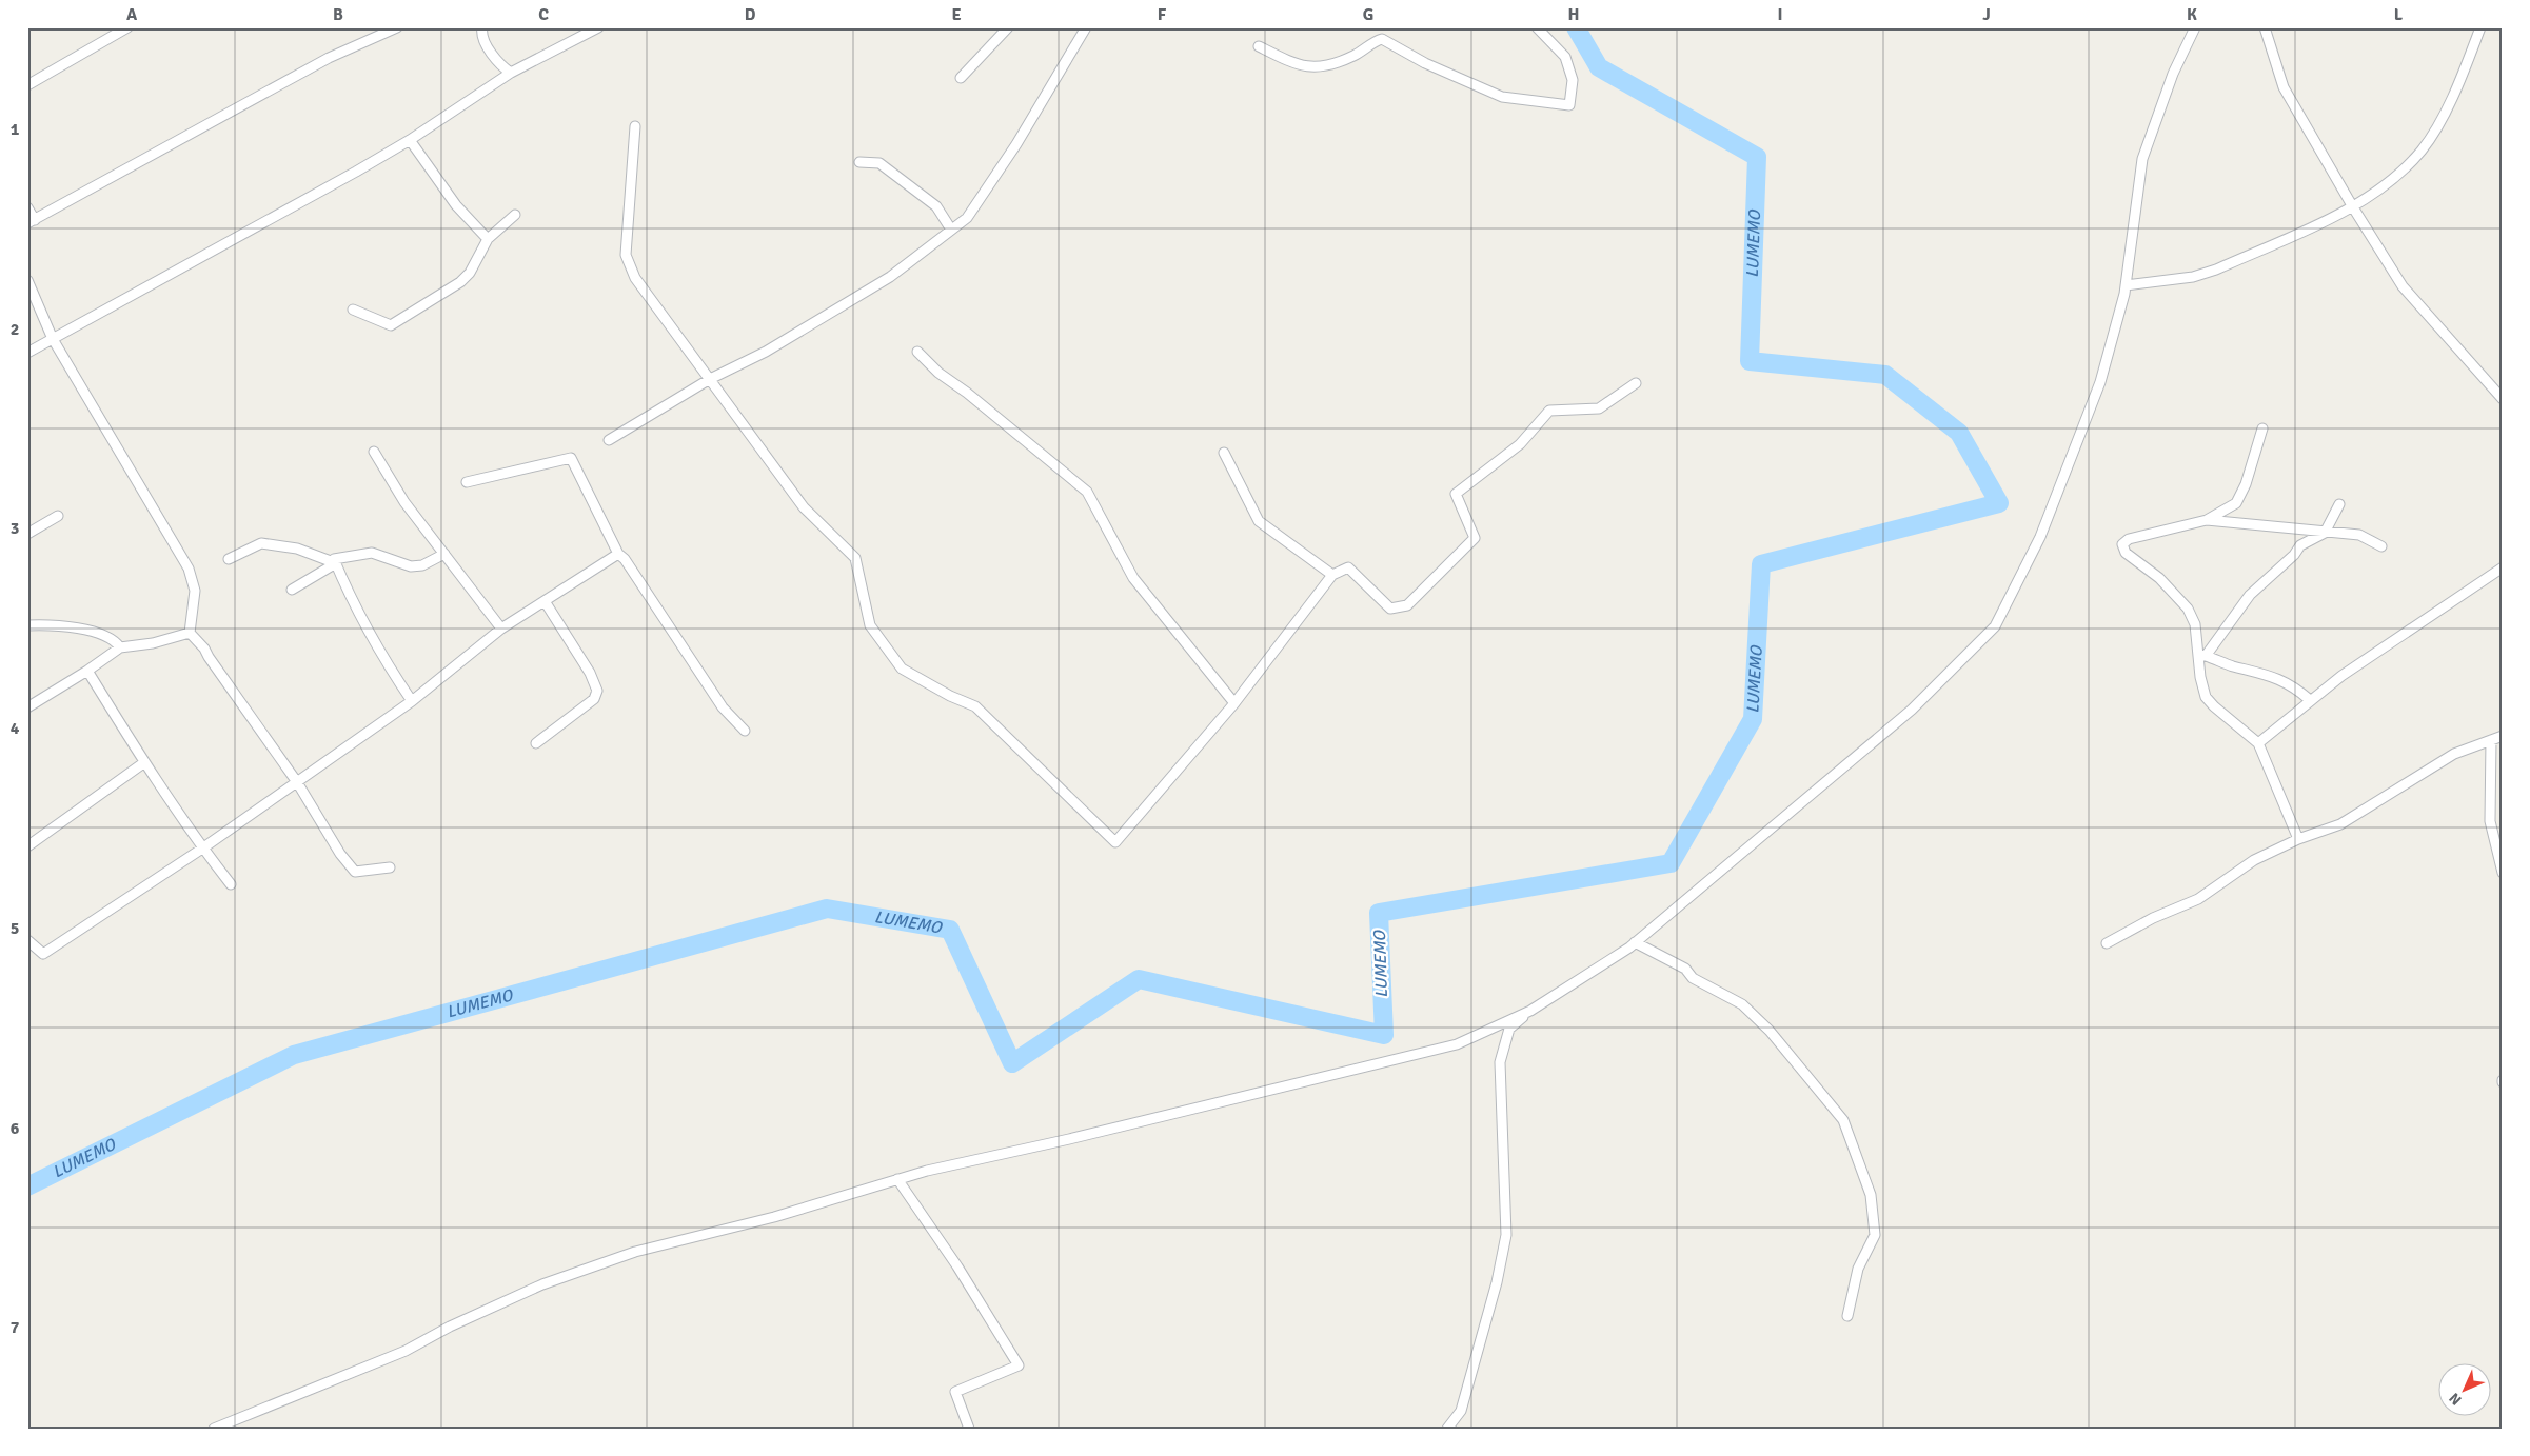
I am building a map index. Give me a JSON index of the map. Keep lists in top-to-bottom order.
{
  "water": ["LUMEMO"],
  "north": "bottom left",
  "grid": {
    "columns": [
      "A",
      "B",
      "C",
      "D",
      "E",
      "F",
      "G",
      "H",
      "I",
      "J",
      "K",
      "L"
    ],
    "rows": [
      "1",
      "2",
      "3",
      "4",
      "5",
      "6",
      "7"
    ]
  }
}
